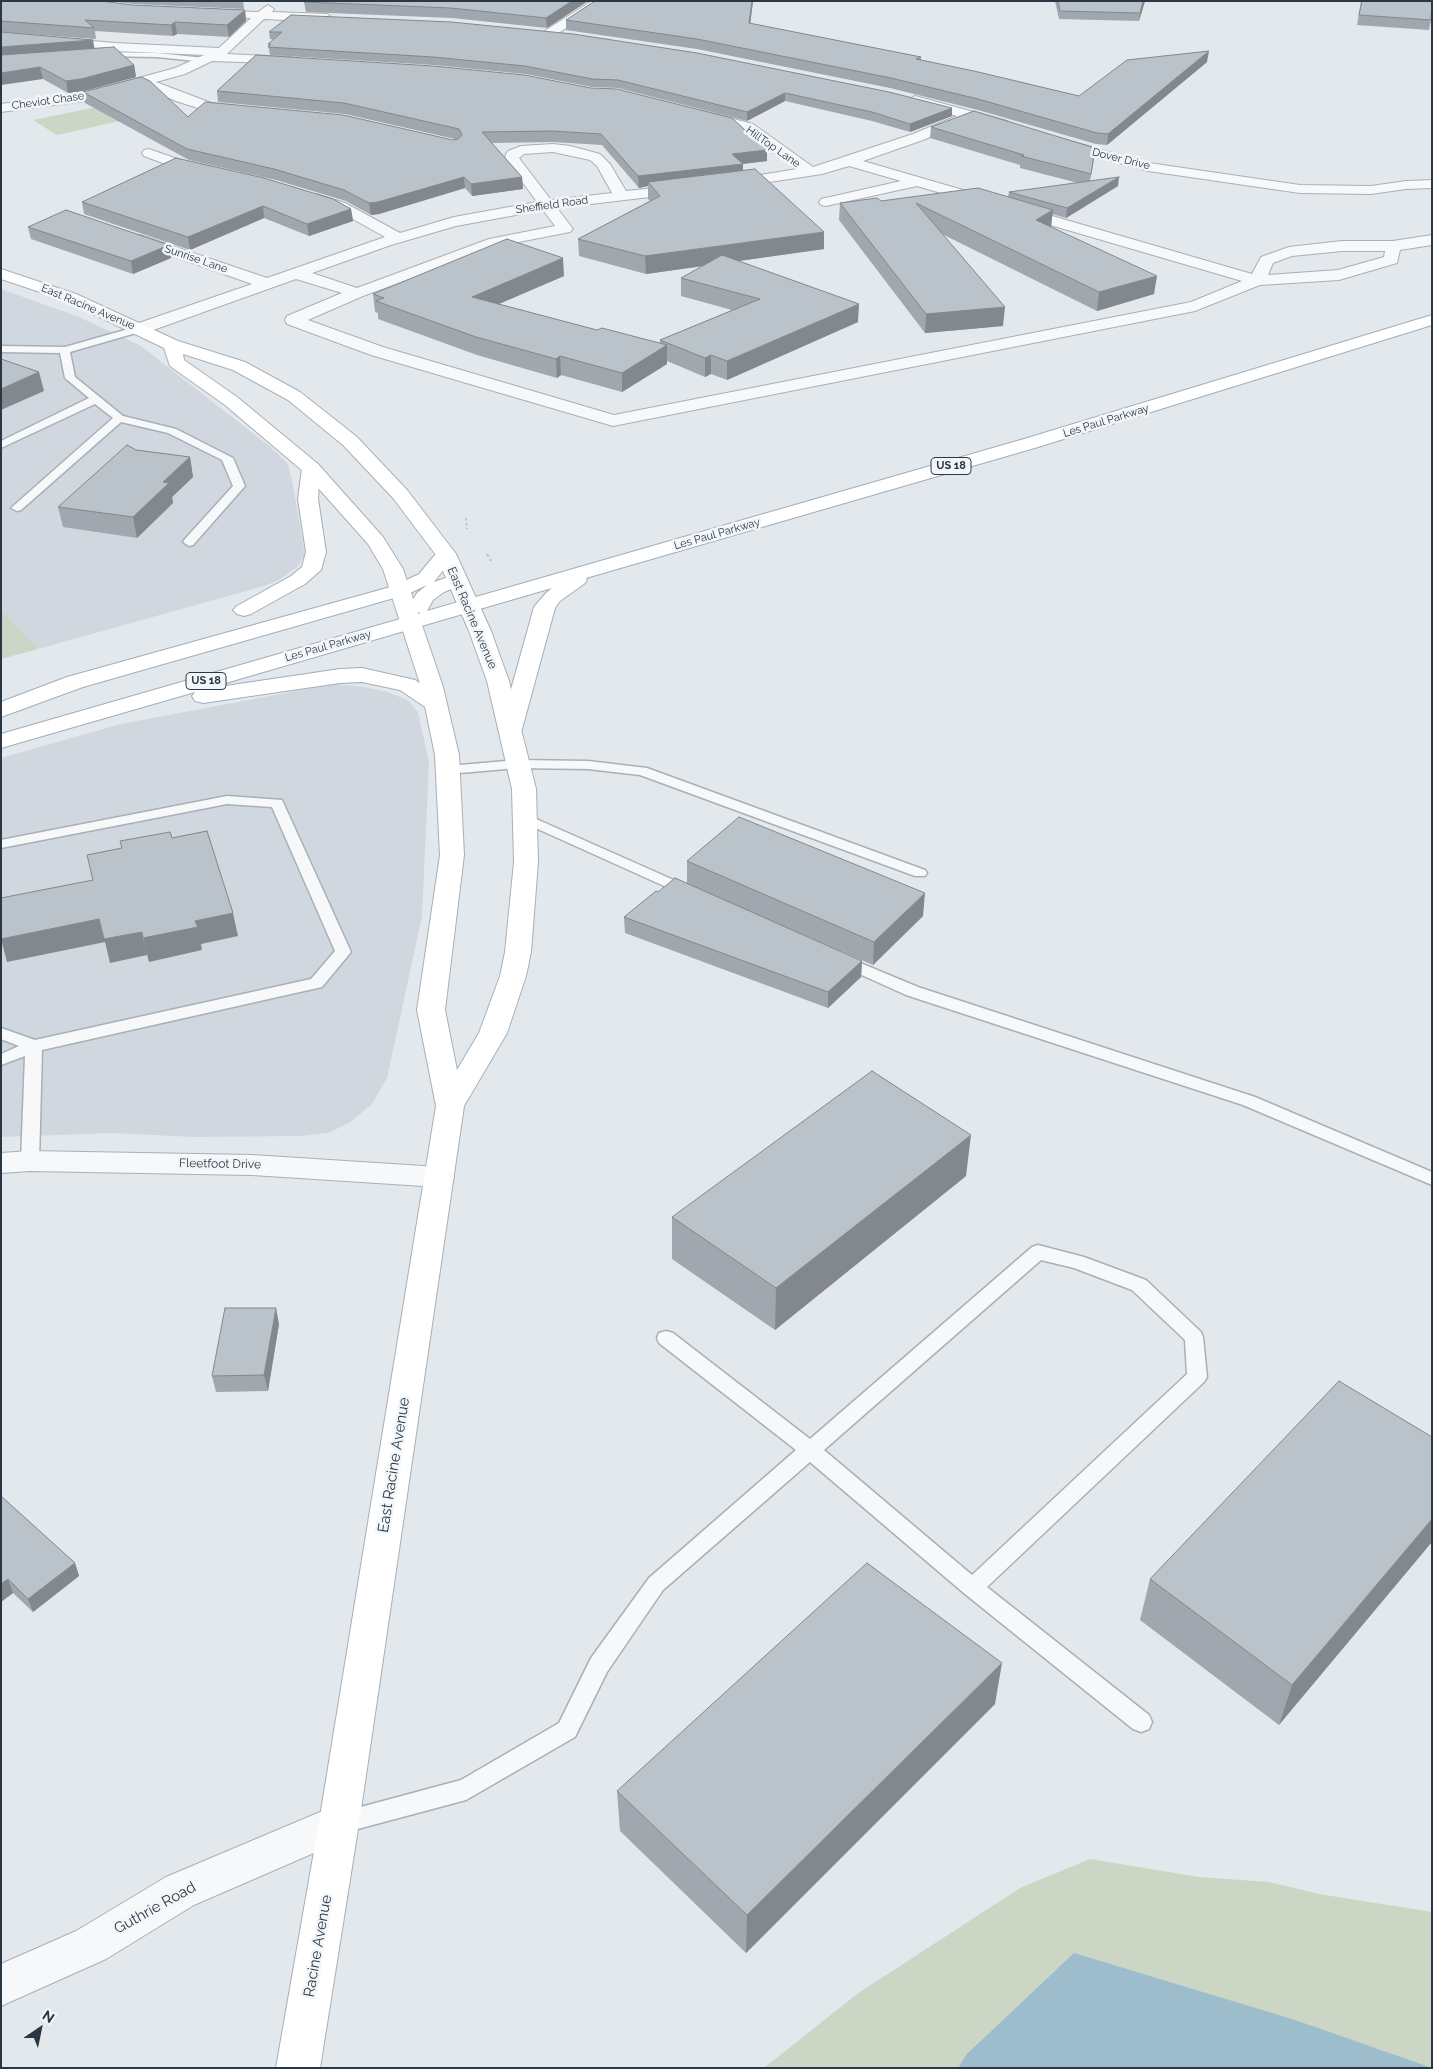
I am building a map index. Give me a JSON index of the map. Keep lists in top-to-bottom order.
{
  "streets": {
    "main road": [
      "East Racine Avenue",
      "Les Paul Parkway",
      "US 18",
      "Racine Avenue"
    ],
    "street": [
      "Cheviot Chase",
      "HillTop Lane",
      "Dover Drive",
      "Sheffield Road",
      "Sunrise Lane",
      "Fleetfoot Drive",
      "Guthrie Road"
    ]
  },
  "crossings": [
    ["Sheffield Road", "Sunrise Lane"],
    ["Sheffield Road", "East Racine Avenue"],
    ["East Racine Avenue", "Les Paul Parkway"],
    ["East Racine Avenue", "Fleetfoot Drive"],
    ["East Racine Avenue", "Guthrie Road"],
    ["East Racine Avenue", "Racine Avenue"],
    ["Guthrie Road", "Racine Avenue"]
  ],
  "north": "top right"
}
